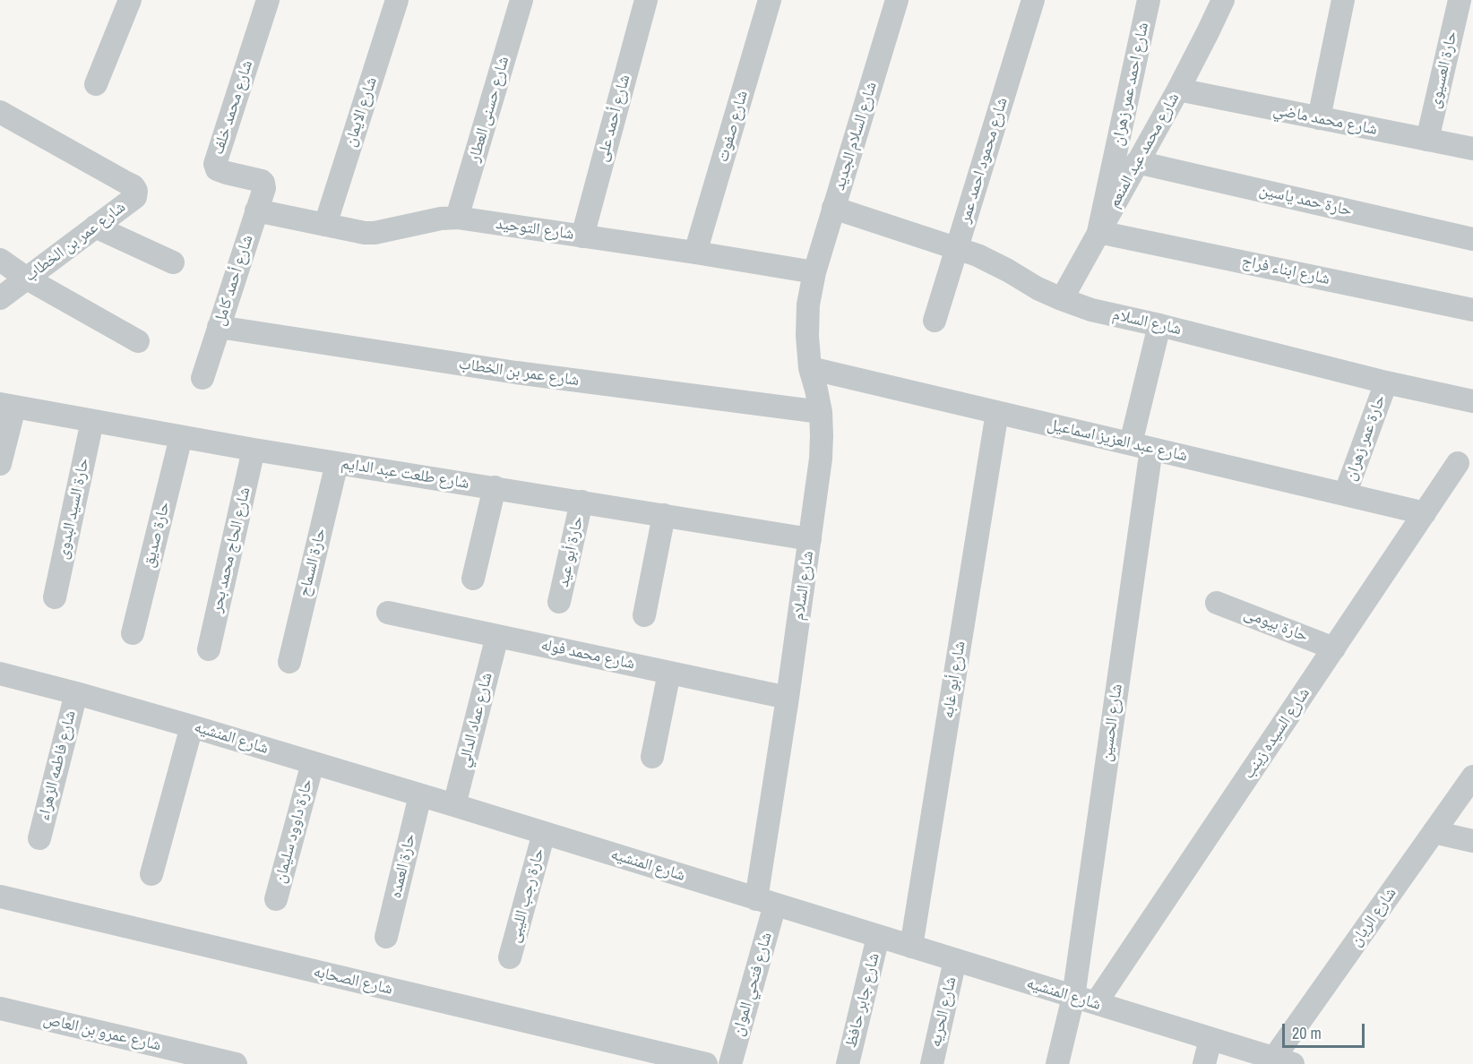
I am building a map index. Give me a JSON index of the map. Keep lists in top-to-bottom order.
{
  "streets": {
    "street": [
      "حارة العسيوى",
      "شارع احمد عمر زهران",
      "شارع محمد خلف",
      "شارع حسنى العطار",
      "شارع الايمان",
      "شارع أحمد على",
      "شارع محمد ماضي",
      "شارع صفوت",
      "شارع السلام الجديد",
      "شارع محمد عبد المنعم",
      "شارع محمود احمد عمر",
      "حارة حمد ياسين",
      "شارع التوحيد",
      "شارع عمر بن الخطاب",
      "شارع ابناء فراج",
      "شارع أحمد كامل",
      "شارع السلام",
      "حارة عمر زهران",
      "شارع عبد العزيز اسماعيل",
      "شارع طلعت عبد الدايم",
      "حارة السيد البدوى",
      "حارة صديق",
      "شارع الحاج محمد بحر",
      "حارة أبو عيد",
      "حارة السماح",
      "حارة بيومى",
      "شارع محمد فوله",
      "شارع أبو غابه",
      "شارع عماد الدالي",
      "شارع الحسين",
      "شارع السيده زينب",
      "شارع المنشيه",
      "شارع فاطمه الزهراء",
      "حارة داوود سليمان",
      "حارة العمده",
      "حارة رجب الليبى",
      "شارع الريان",
      "شارع الصحابه",
      "شارع فتحي الموان",
      "شارع جابر حافظ",
      "شارع الحريه",
      "شارع عمرو بن العاص"
    ]
  },
  "crossings": [
    ["حارة العسيوى", "شارع محمد ماضي"],
    ["شارع احمد عمر زهران", "شارع محمد عبد المنعم"],
    ["شارع احمد عمر زهران", "شارع ابناء فراج"],
    ["شارع محمد خلف", "شارع أحمد كامل"],
    ["شارع حسنى العطار", "شارع التوحيد"],
    ["شارع الايمان", "شارع التوحيد"],
    ["شارع أحمد على", "شارع التوحيد"],
    ["شارع محمد ماضي", "شارع محمد عبد المنعم"],
    ["شارع صفوت", "شارع التوحيد"],
    ["شارع السلام الجديد", "شارع التوحيد"],
    ["شارع السلام الجديد", "شارع السلام"],
    ["شارع محمد عبد المنعم", "حارة حمد ياسين"],
    ["شارع محمد عبد المنعم", "شارع ابناء فراج"],
    ["شارع محمد عبد المنعم", "شارع السلام"],
    ["شارع محمود احمد عمر", "شارع السلام"],
    ["شارع التوحيد", "شارع أحمد كامل"],
    ["شارع التوحيد", "شارع السلام"],
    ["شارع عمر بن الخطاب", "شارع أحمد كامل"],
    ["شارع عمر بن الخطاب", "شارع السلام"],
    ["شارع السلام", "حارة عمر زهران"],
    ["شارع السلام", "شارع عبد العزيز اسماعيل"],
    ["شارع السلام", "شارع طلعت عبد الدايم"],
    ["شارع السلام", "شارع محمد فوله"],
    ["شارع السلام", "شارع الحسين"],
    ["شارع السلام", "شارع المنشيه"],
    ["شارع السلام", "شارع فتحي الموان"],
    ["حارة عمر زهران", "شارع عبد العزيز اسماعيل"],
    ["شارع عبد العزيز اسماعيل", "شارع أبو غابه"],
    ["شارع عبد العزيز اسماعيل", "شارع الحسين"],
    ["شارع عبد العزيز اسماعيل", "شارع السيده زينب"],
    ["شارع طلعت عبد الدايم", "حارة السيد البدوى"],
    ["شارع طلعت عبد الدايم", "حارة صديق"],
    ["شارع طلعت عبد الدايم", "شارع الحاج محمد بحر"],
    ["شارع طلعت عبد الدايم", "حارة أبو عيد"],
    ["شارع طلعت عبد الدايم", "حارة السماح"],
    ["حارة بيومى", "شارع السيده زينب"],
    ["شارع محمد فوله", "شارع عماد الدالي"],
    ["شارع أبو غابه", "شارع المنشيه"],
    ["شارع عماد الدالي", "شارع المنشيه"],
    ["شارع الحسين", "شارع المنشيه"],
    ["شارع السيده زينب", "شارع المنشيه"],
    ["شارع المنشيه", "شارع فاطمه الزهراء"],
    ["شارع المنشيه", "حارة داوود سليمان"],
    ["شارع المنشيه", "حارة العمده"],
    ["شارع المنشيه", "حارة رجب الليبى"],
    ["شارع المنشيه", "شارع الريان"],
    ["شارع المنشيه", "شارع فتحي الموان"],
    ["شارع المنشيه", "شارع جابر حافظ"],
    ["شارع المنشيه", "شارع الحريه"]
  ],
  "scale_bar": "20 m"
}
